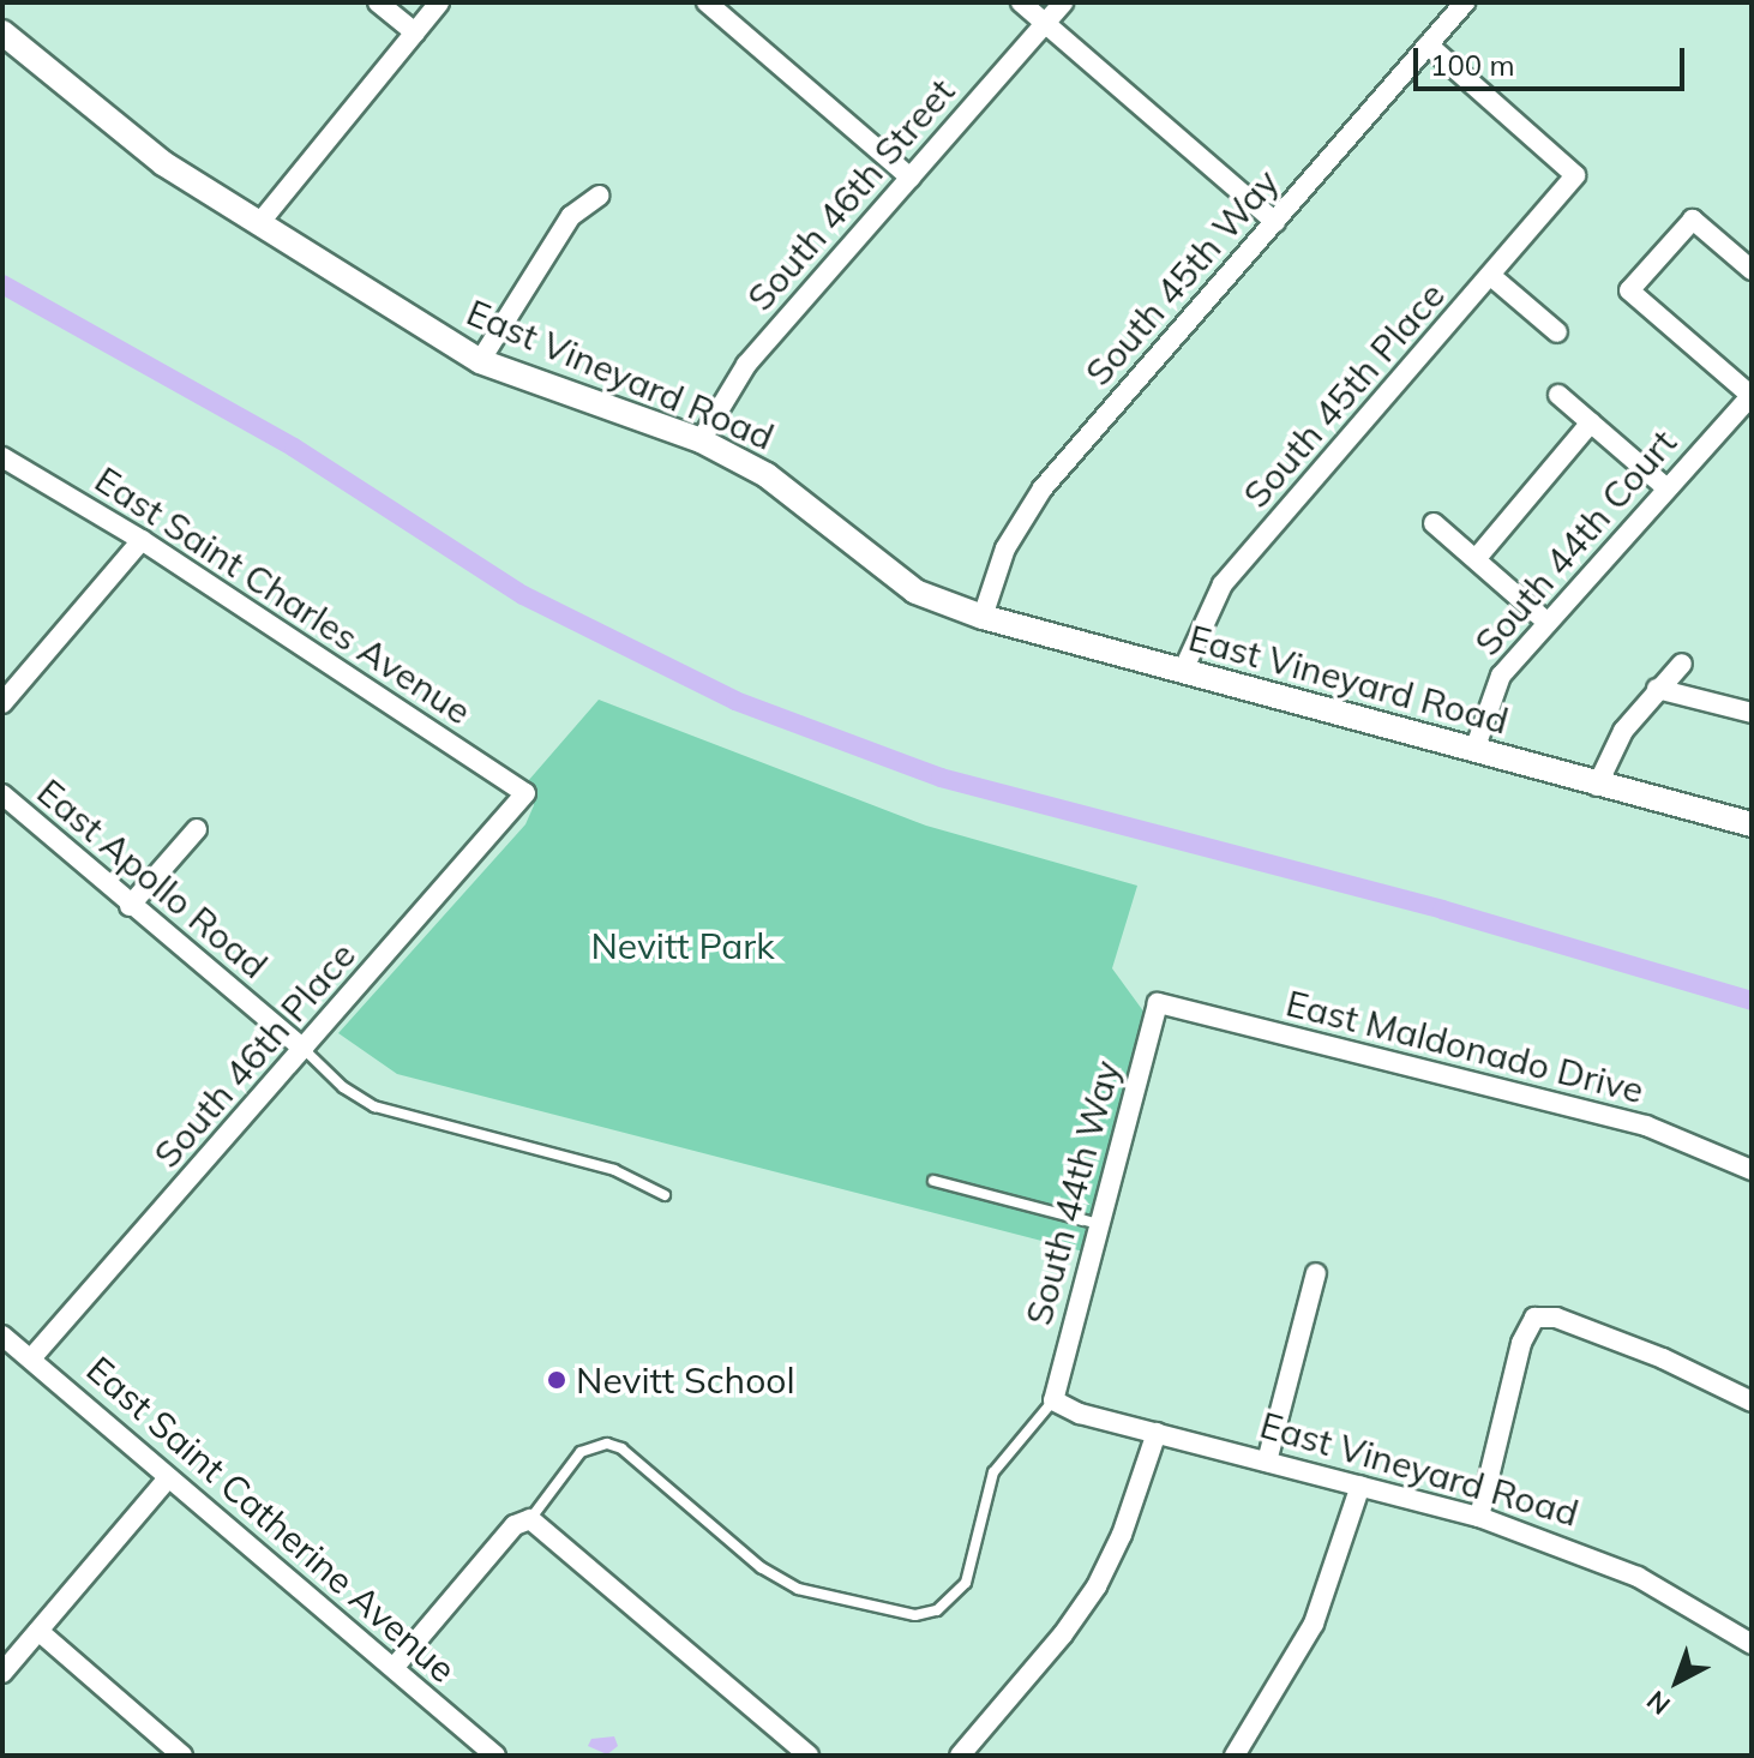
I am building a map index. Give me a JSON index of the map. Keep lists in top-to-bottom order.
{
  "streets": {
    "street": [
      "South 46th Street",
      "South 45th Way",
      "East Vineyard Road",
      "South 45th Place",
      "South 44th Court",
      "East Saint Charles Avenue",
      "East Apollo Road",
      "East Maldonado Drive",
      "South 46th Place",
      "South 44th Way",
      "East Saint Catherine Avenue"
    ]
  },
  "crossings": [
    ["South 46th Street", "East Vineyard Road"],
    ["South 45th Way", "East Vineyard Road"],
    ["South 45th Way", "South 45th Place"],
    ["East Vineyard Road", "South 45th Place"],
    ["East Vineyard Road", "South 44th Court"],
    ["East Vineyard Road", "South 44th Way"],
    ["East Saint Charles Avenue", "South 46th Place"],
    ["East Apollo Road", "South 46th Place"],
    ["East Maldonado Drive", "South 44th Way"],
    ["South 46th Place", "East Saint Catherine Avenue"]
  ],
  "parks": ["Nevitt Park"],
  "places": ["Nevitt School"],
  "scale_bar": "100 m",
  "north": "bottom left"
}
